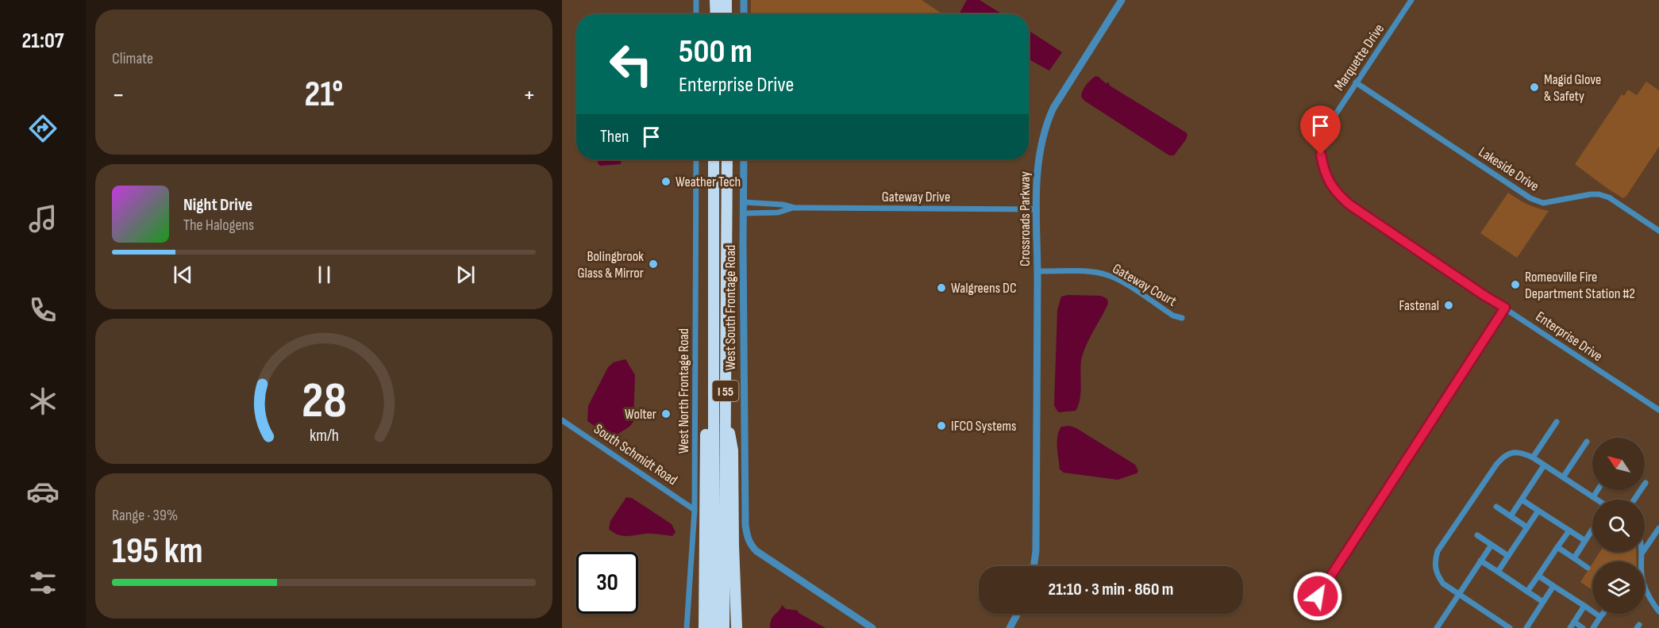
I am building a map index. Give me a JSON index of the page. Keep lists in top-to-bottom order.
{
  "streets": {
    "highway": ["I 55"],
    "street": [
      "Marquette Drive",
      "Lakeside Drive",
      "Gateway Drive",
      "Crossroads Parkway",
      "Gateway Court",
      "West South Frontage Road",
      "Enterprise Drive",
      "West North Frontage Road",
      "South Schmidt Road"
    ]
  },
  "crossings": [
    ["Marquette Drive", "Lakeside Drive"],
    ["Marquette Drive", "Enterprise Drive"],
    ["Gateway Drive", "Crossroads Parkway"],
    ["Gateway Drive", "West South Frontage Road"],
    ["Crossroads Parkway", "Gateway Court"],
    ["West North Frontage Road", "South Schmidt Road"]
  ],
  "places": [
    "Magid Glove & Safety",
    "Weather Tech",
    "Bolingbrook Glass & Mirror",
    "Romeoville Fire Department Station #2",
    "Walgreens DC",
    "Fastenal",
    "Wolter",
    "IFCO Systems"
  ],
  "north": "top left",
  "page": {
    "tabs": "21:07",
    "tile": [
      "Climate",
      ["Range · 39%", "195 km"]
    ],
    "turn": ["500 m", "Enterprise Drive"],
    "heat": ["−", "21°", "+"],
    "then": "Then",
    "song": ["Night Drive", "The Halogens"],
    "limit": "30",
    "trip": "21:10 · 3 min · 860 m",
    "gauge": ["28", "km/h"]
  }
}
